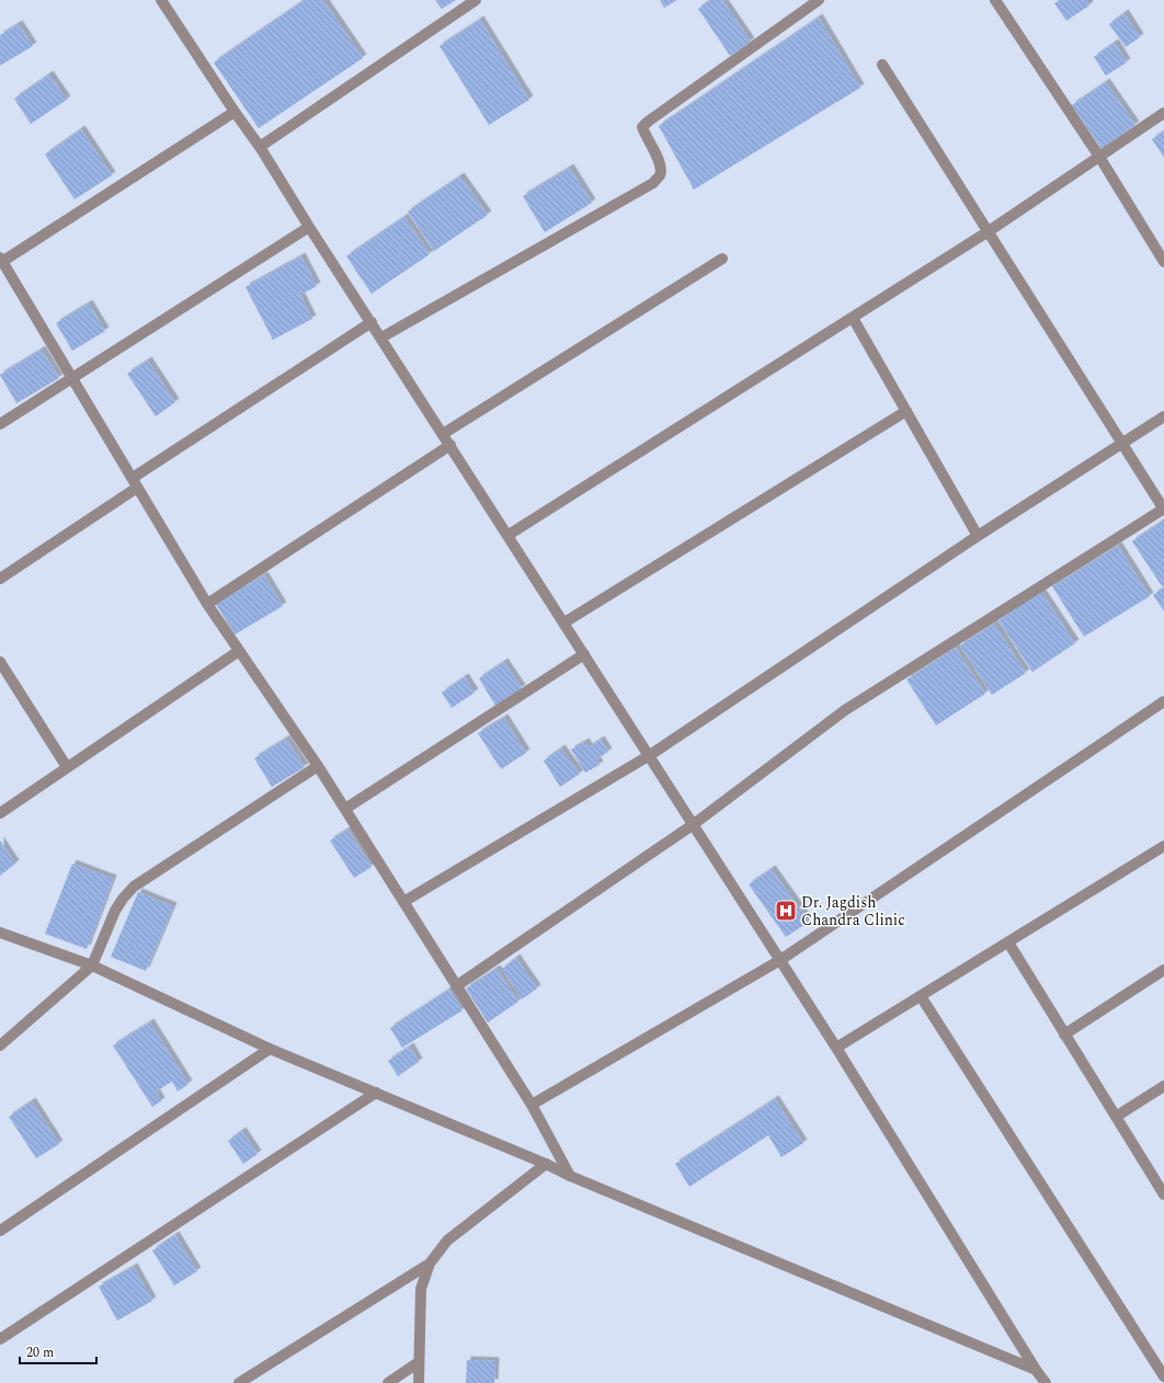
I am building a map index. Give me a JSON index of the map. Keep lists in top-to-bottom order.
{
  "places": {
    "hospital": ["Dr. Jagdish Chandra Clinic"]
  },
  "scale_bar": "20 m"
}
